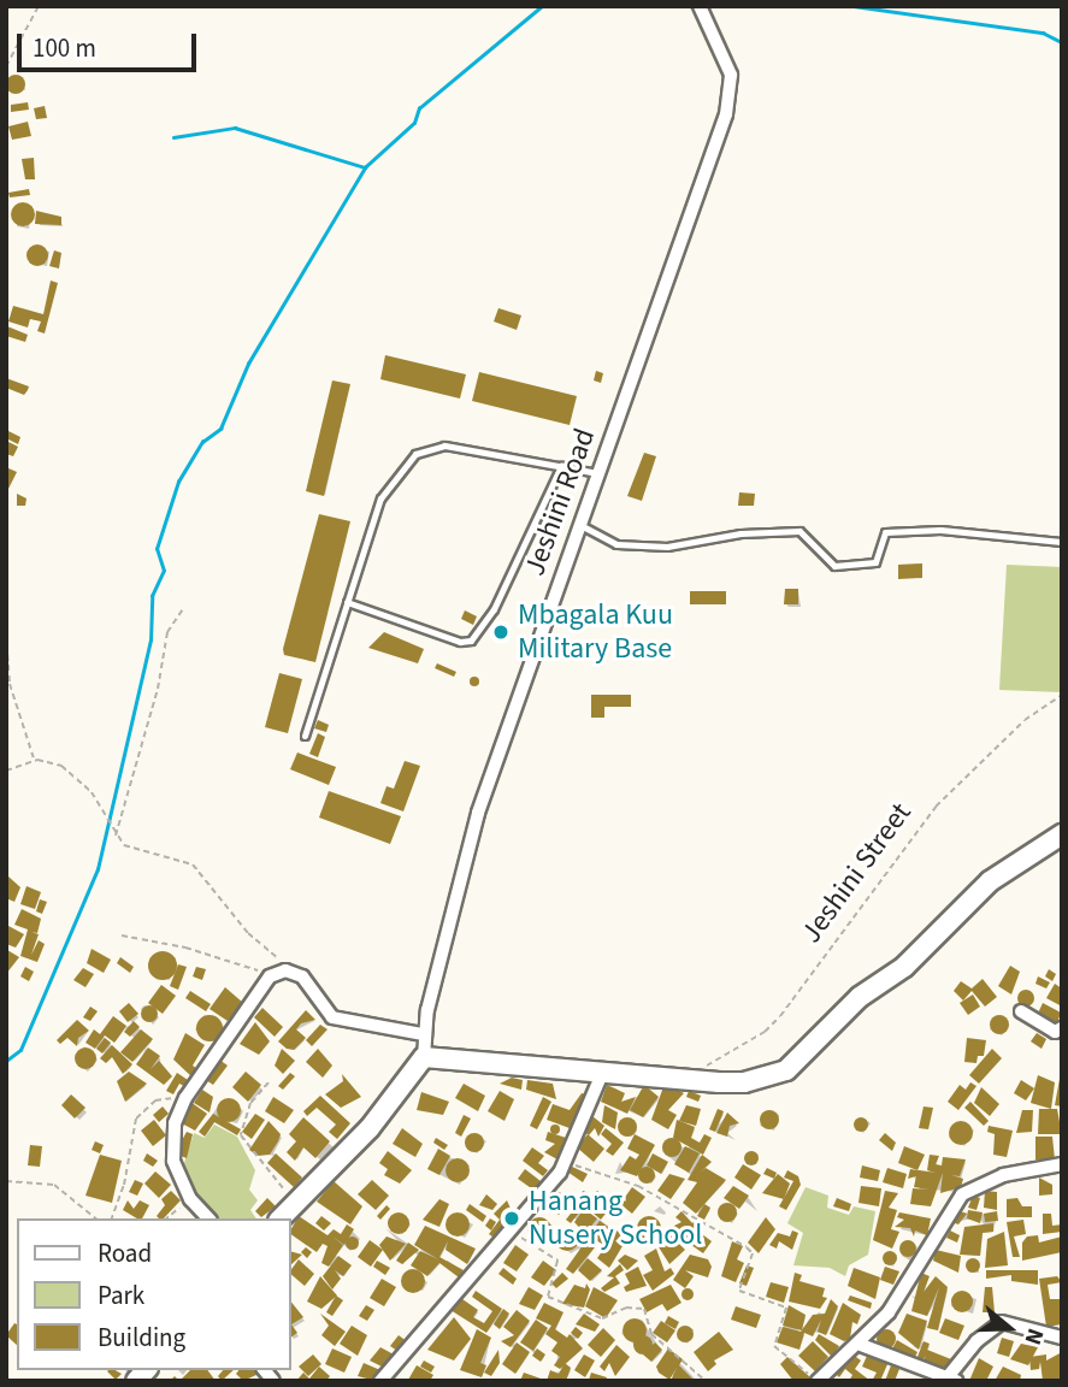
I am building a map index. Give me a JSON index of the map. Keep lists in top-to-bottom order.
{
  "streets": {
    "street": ["Jeshini Road"],
    "path": ["Jeshini Street"]
  },
  "places": ["Mbagala Kuu Military Base", "Hanang Nusery School"],
  "legend": ["Road", "Park", "Building"],
  "scale_bar": "100 m",
  "north": "right"
}
